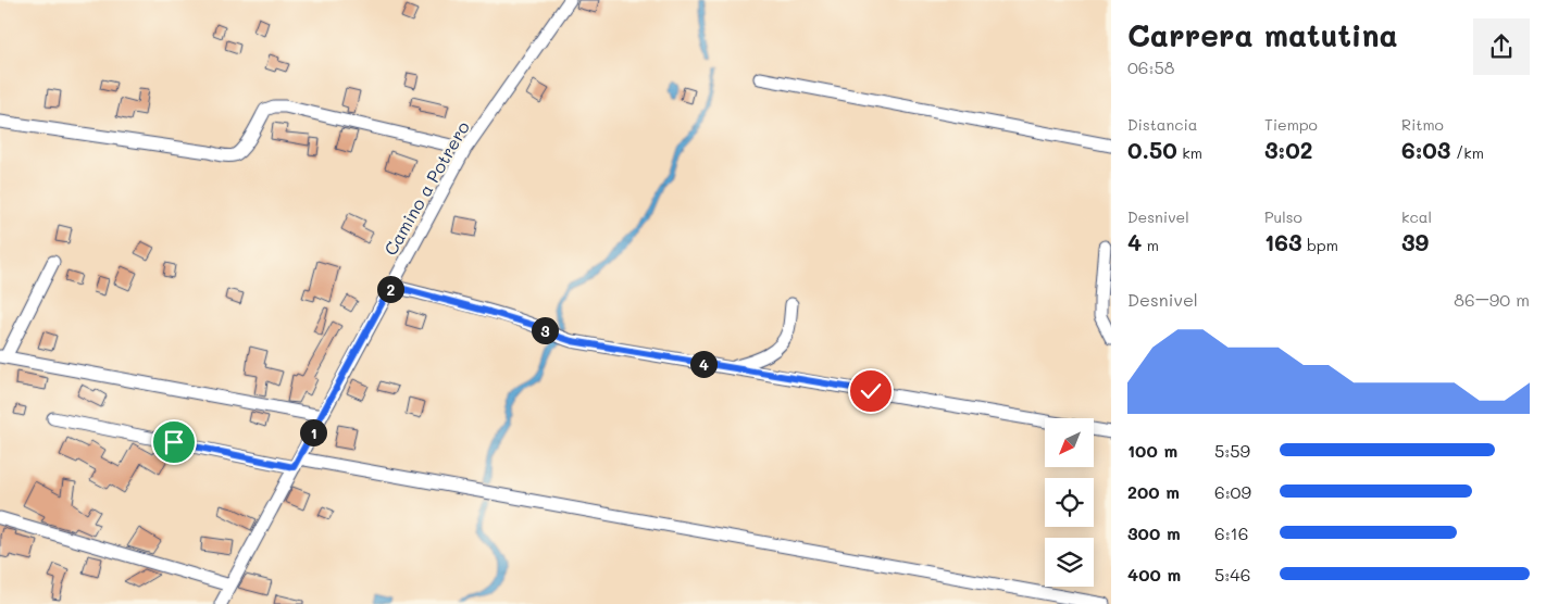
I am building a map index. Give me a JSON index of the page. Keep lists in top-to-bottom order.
{
  "streets": {
    "street": ["Camino a Potrero"]
  },
  "north": "bottom left",
  "page": {
    "heading": ["Carrera matutina", "06:58"],
    "stats": [
      ["Distancia", "0.50 km"],
      ["Tiempo", "3:02"],
      ["Ritmo", "6:03 /km"],
      ["Desnivel", "4 m"],
      ["Pulso", "163 bpm"],
      ["kcal", "39"]
    ],
    "pins": [
      "2",
      "3",
      "4",
      "1"
    ],
    "chart": ["Desnivel", "86–90 m"],
    "list": [
      {
        "name": "100 m",
        "note": "5:59"
      },
      {
        "name": "200 m",
        "note": "6:09"
      },
      {
        "name": "300 m",
        "note": "6:16"
      },
      {
        "name": "400 m",
        "note": "5:46"
      }
    ]
  }
}
